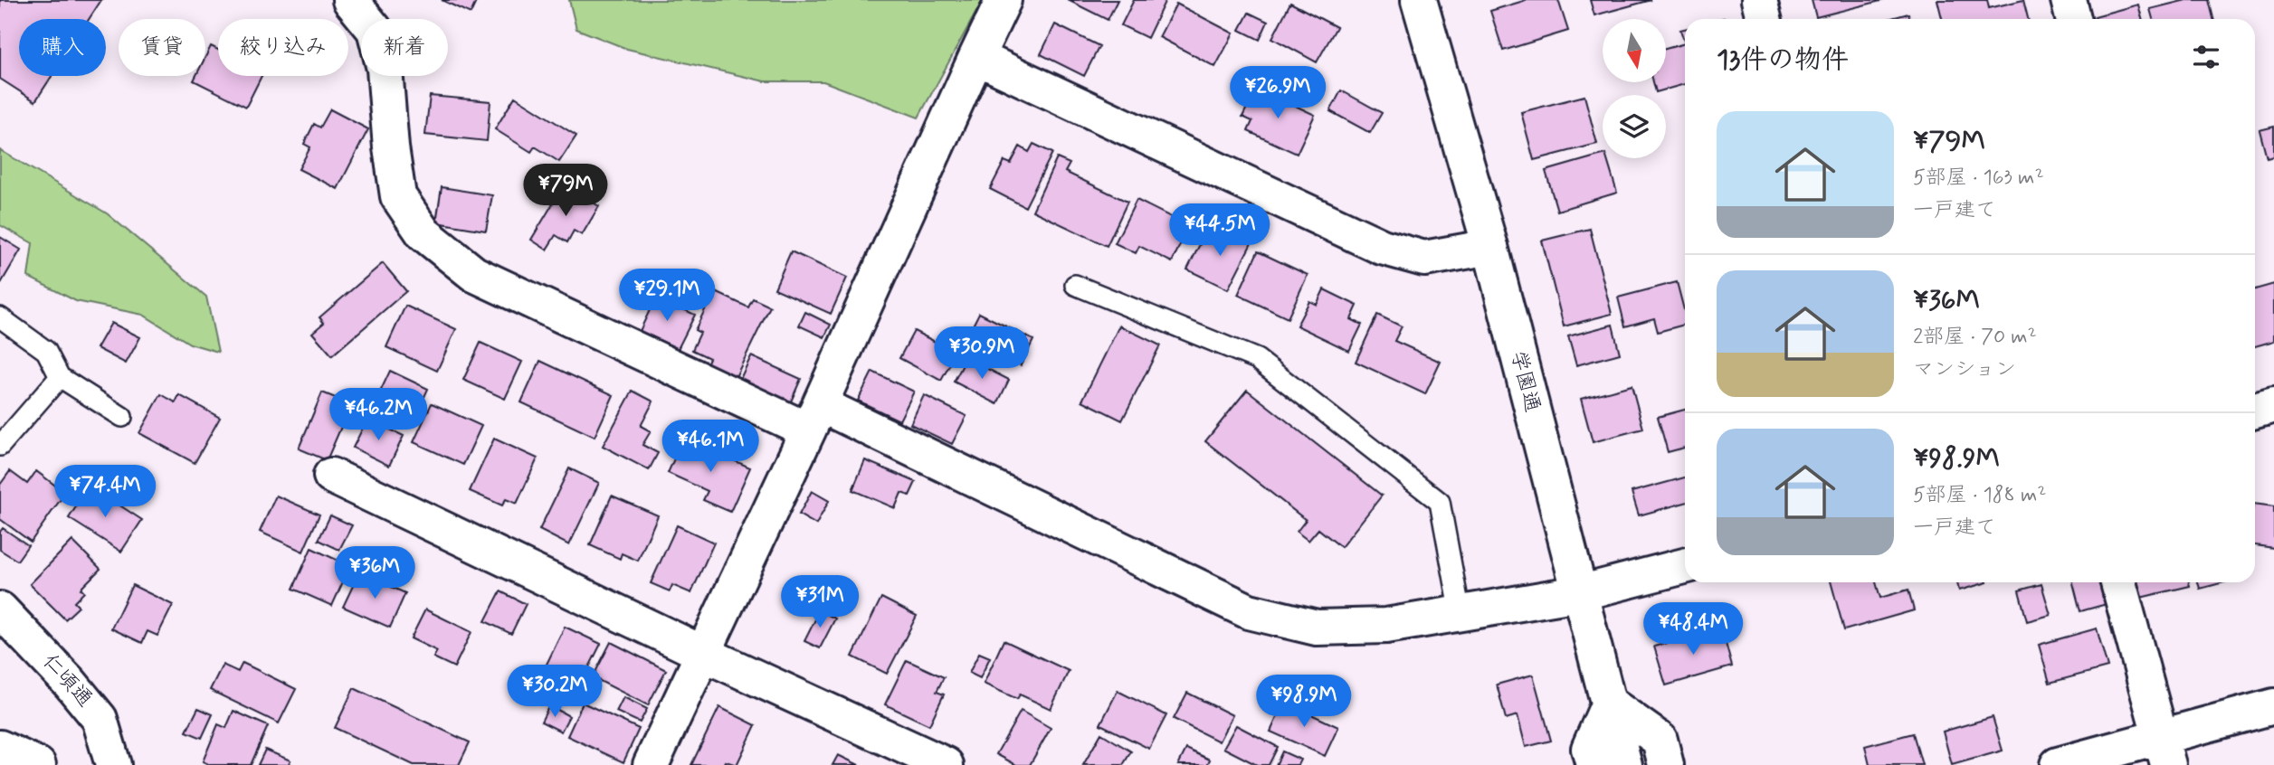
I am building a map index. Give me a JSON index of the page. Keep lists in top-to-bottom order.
{
  "streets": {
    "street": ["学園通", "仁頃通"]
  },
  "north": "bottom",
  "page": {
    "chip": [
      "購入",
      "賃貸",
      "絞り込み",
      "新着"
    ],
    "heading": "13件の物件",
    "price": [
      "¥26.9M",
      "¥79M",
      "¥44.5M",
      "¥29.1M",
      "¥30.9M",
      "¥46.2M",
      "¥46.1M",
      "¥74.4M",
      "¥36M",
      "¥31M",
      "¥48.4M",
      "¥30.2M",
      "¥98.9M"
    ],
    "list": [
      {
        "name": "¥79M",
        "note": "5部屋 · 163 m² · 一戸建て"
      },
      {
        "name": "¥36M",
        "note": "2部屋 · 70 m² · マンション"
      },
      {
        "name": "¥98.9M",
        "note": "5部屋 · 188 m² · 一戸建て"
      }
    ]
  }
}
